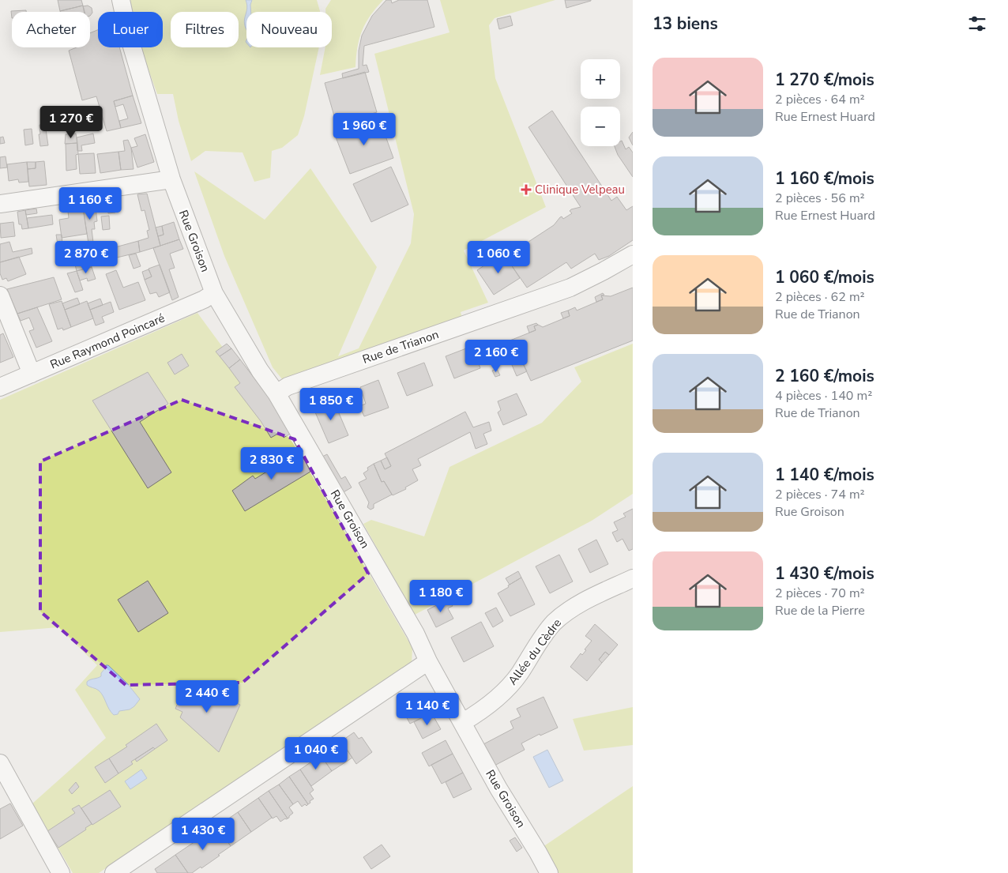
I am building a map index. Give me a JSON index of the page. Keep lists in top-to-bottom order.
{
  "streets": {
    "street": [
      "Rue Groison",
      "Rue Raymond Poincaré",
      "Rue de Trianon",
      "Allée du Cèdre"
    ]
  },
  "crossings": [
    ["Rue Groison", "Rue Raymond Poincaré"],
    ["Rue Groison", "Rue de Trianon"],
    ["Rue Groison", "Allée du Cèdre"]
  ],
  "places": {
    "health": ["Clinique Velpeau"]
  },
  "page": {
    "heading": "13 biens",
    "chip": [
      "Acheter",
      "Louer",
      "Filtres",
      "Nouveau"
    ],
    "list": [
      {
        "name": "1 270 €/mois",
        "note": "2 pièces · 64 m² · Rue Ernest Huard"
      },
      {
        "name": "1 160 €/mois",
        "note": "2 pièces · 56 m² · Rue Ernest Huard"
      },
      {
        "name": "1 060 €/mois",
        "note": "2 pièces · 62 m² · Rue de Trianon"
      },
      {
        "name": "2 160 €/mois",
        "note": "4 pièces · 140 m² · Rue de Trianon"
      },
      {
        "name": "1 140 €/mois",
        "note": "2 pièces · 74 m² · Rue Groison"
      },
      {
        "name": "1 430 €/mois",
        "note": "2 pièces · 70 m² · Rue de la Pierre"
      }
    ],
    "map_buttons": ["+", "−"],
    "price": [
      "1 270 €",
      "1 960 €",
      "1 160 €",
      "2 870 €",
      "1 060 €",
      "2 160 €",
      "1 850 €",
      "2 830 €",
      "1 180 €",
      "2 440 €",
      "1 140 €",
      "1 040 €",
      "1 430 €"
    ]
  }
}
